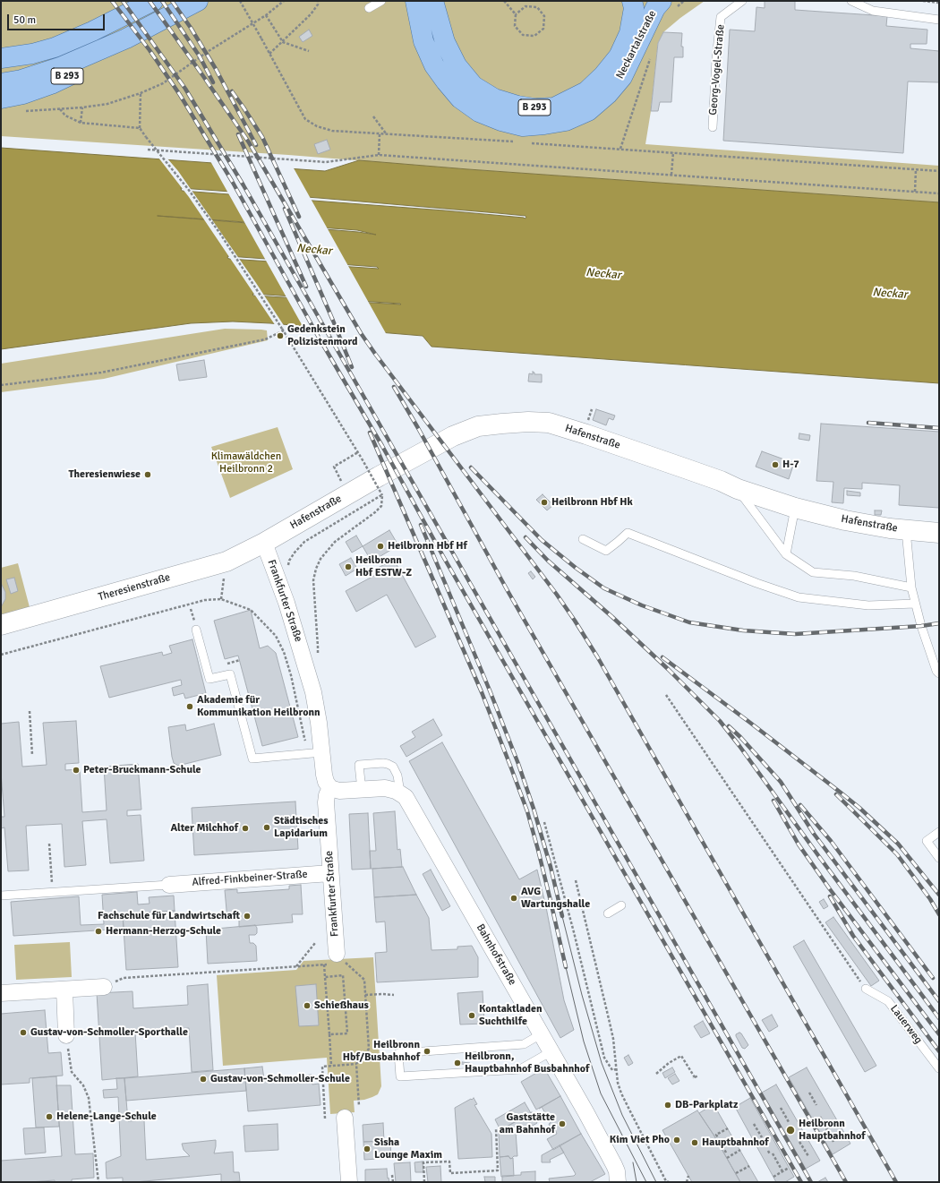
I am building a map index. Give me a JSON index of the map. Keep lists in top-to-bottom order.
{
  "streets": {
    "main road": [
      "Neckartalstraße",
      "B 293",
      "Hafenstraße",
      "Theresienstraße"
    ],
    "street": ["Frankfurter Straße", "Alfred-Finkbeiner-Straße", "Bahnhofstraße"],
    "lane": ["Georg-Vogel-Straße", "Lauerweg"]
  },
  "crossings": [
    ["Hafenstraße", "Theresienstraße"],
    ["Hafenstraße", "Frankfurter Straße"],
    ["Theresienstraße", "Frankfurter Straße"],
    ["Frankfurter Straße", "Alfred-Finkbeiner-Straße"]
  ],
  "water": ["Neckar"],
  "parks": ["Klimawäldchen Heilbronn 2"],
  "places": [
    "Gedenkstein Polizistenmord",
    "H-7",
    "Theresienwiese",
    "Heilbronn Hbf Hk",
    "Heilbronn Hbf Hf",
    "Heilbronn Hbf ESTW-Z",
    "Akademie für Kommunikation Heilbronn",
    "Peter-Bruckmann-Schule",
    "Städtisches Lapidarium",
    "Alter Milchhof",
    "AVG Wartungshalle",
    "Fachschule für Landwirtschaft",
    "Hermann-Herzog-Schule",
    "Schießhaus",
    "Kontaktladen Suchthilfe",
    "Gustav-von-Schmoller-Sporthalle",
    "Heilbronn Hbf/Busbahnhof",
    "Heilbronn, Hauptbahnhof Busbahnhof",
    "Gustav-von-Schmoller-Schule",
    "DB-Parkplatz",
    "Helene-Lange-Schule",
    "Gaststätte am Bahnhof",
    "Heilbronn Hauptbahnhof",
    "Kim Viet Pho",
    "Hauptbahnhof",
    "Sisha Lounge Maxim"
  ],
  "scale_bar": "50 m"
}
